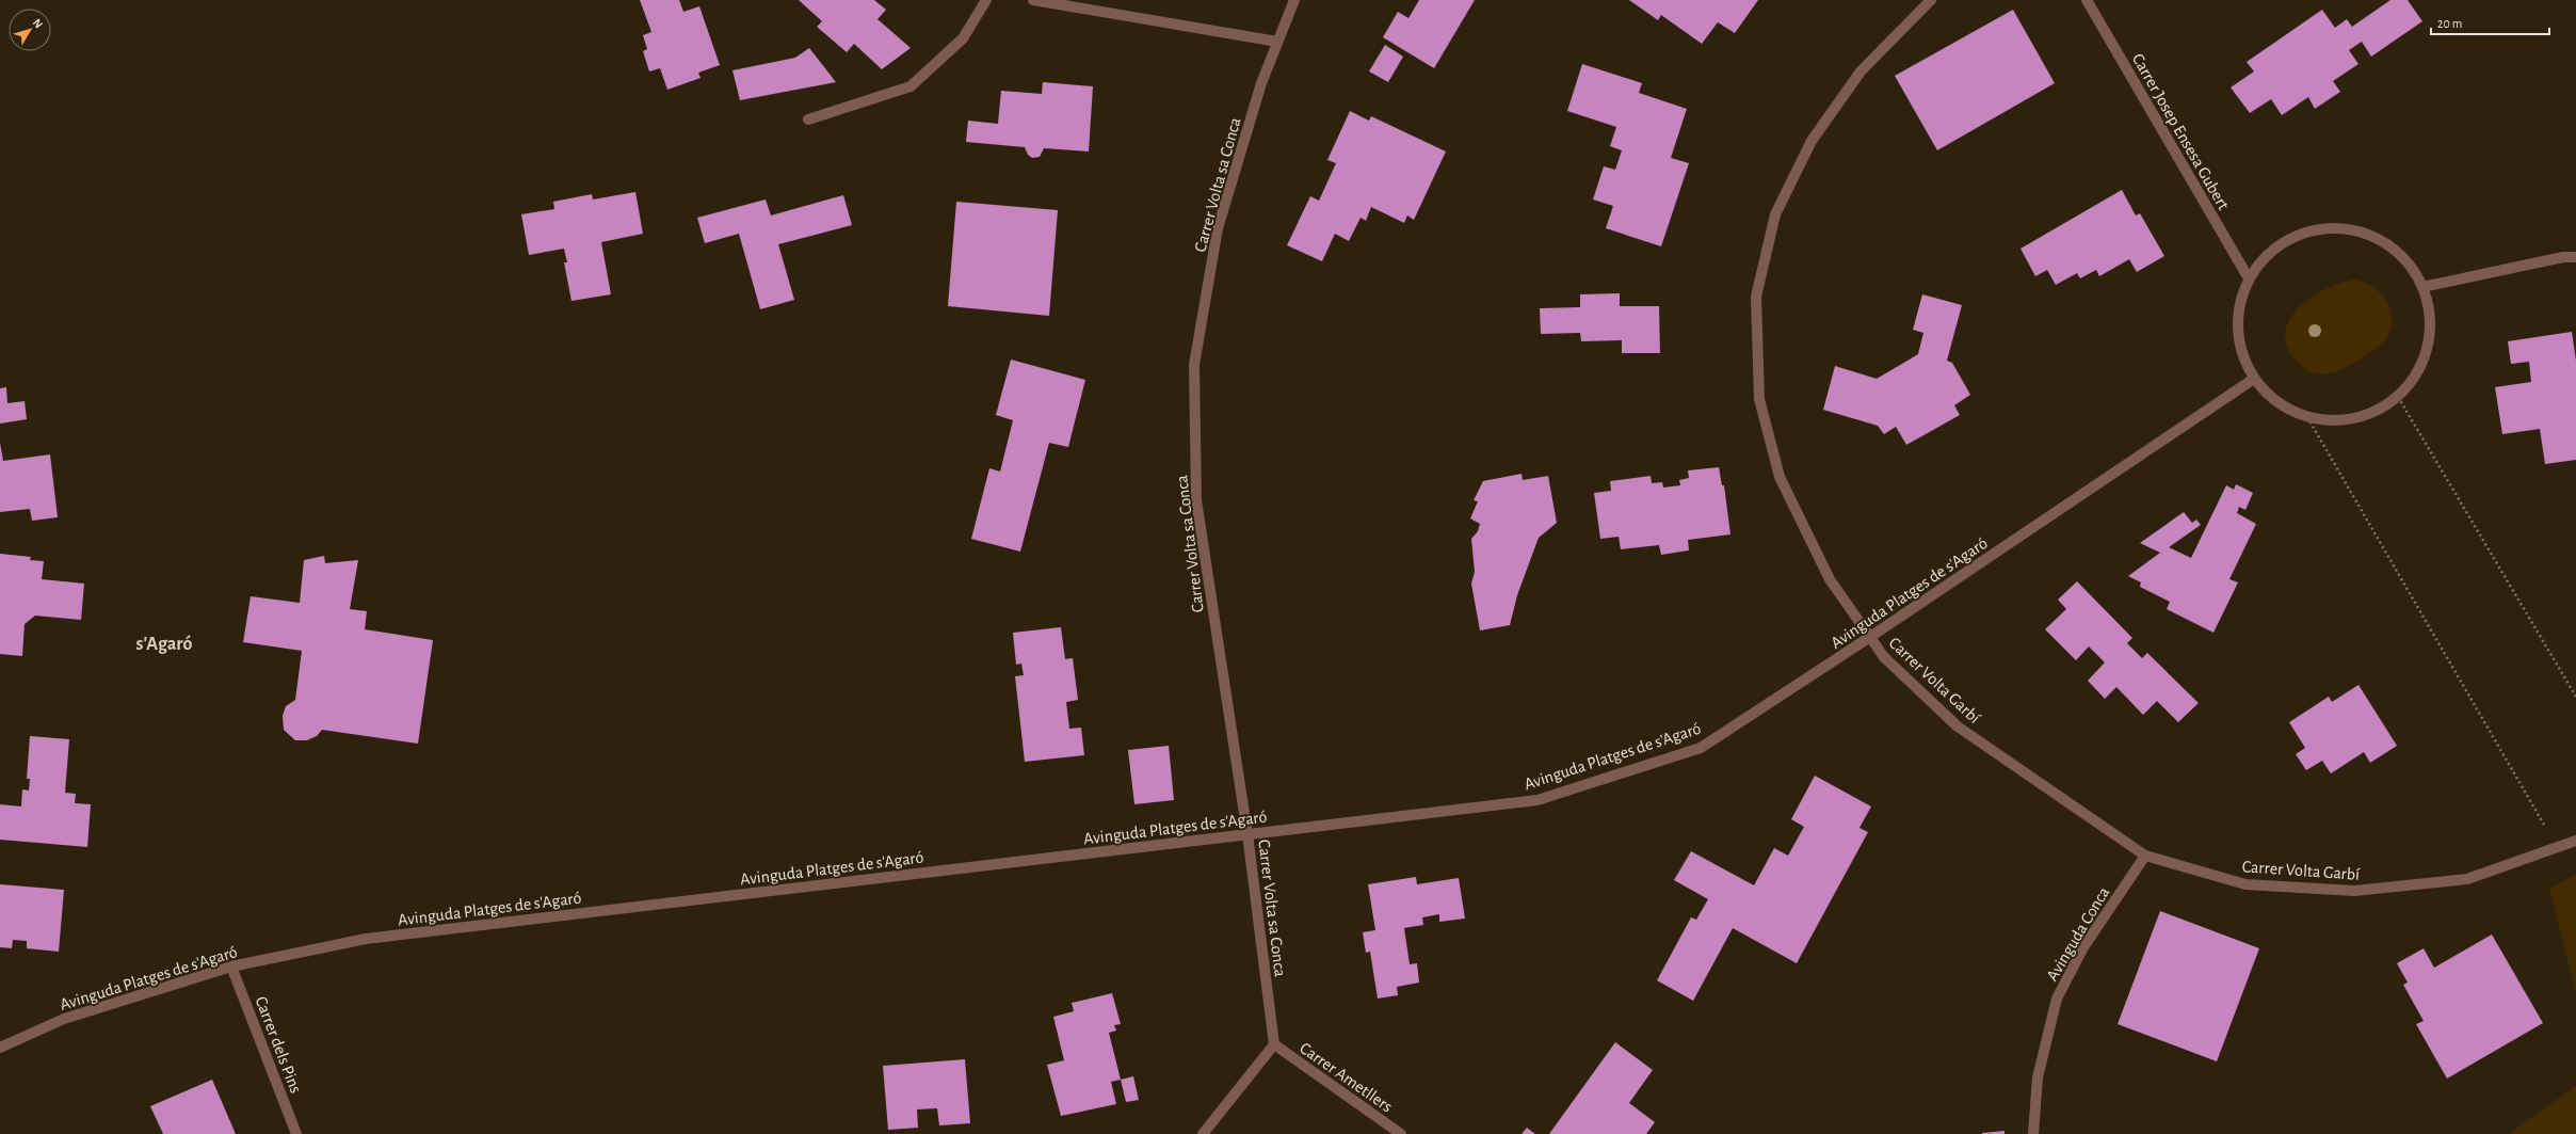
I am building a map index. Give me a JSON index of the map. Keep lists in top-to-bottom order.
{
  "streets": {
    "street": [
      "Carrer Josep Ensesa Gubert",
      "Carrer Volta sa Conca",
      "Avinguda Platges de s'Agaró",
      "Carrer Volta Garbí",
      "Avinguda Conca",
      "Carrer dels Pins",
      "Carrer Ametllers"
    ]
  },
  "crossings": [
    ["Carrer Volta sa Conca", "Avinguda Platges de s'Agaró"],
    ["Carrer Volta sa Conca", "Carrer Ametllers"],
    ["Avinguda Platges de s'Agaró", "Carrer Volta Garbí"],
    ["Avinguda Platges de s'Agaró", "Carrer dels Pins"],
    ["Carrer Volta Garbí", "Avinguda Conca"]
  ],
  "districts": ["s'Agaró"],
  "scale_bar": "20 m",
  "north": "top right"
}
